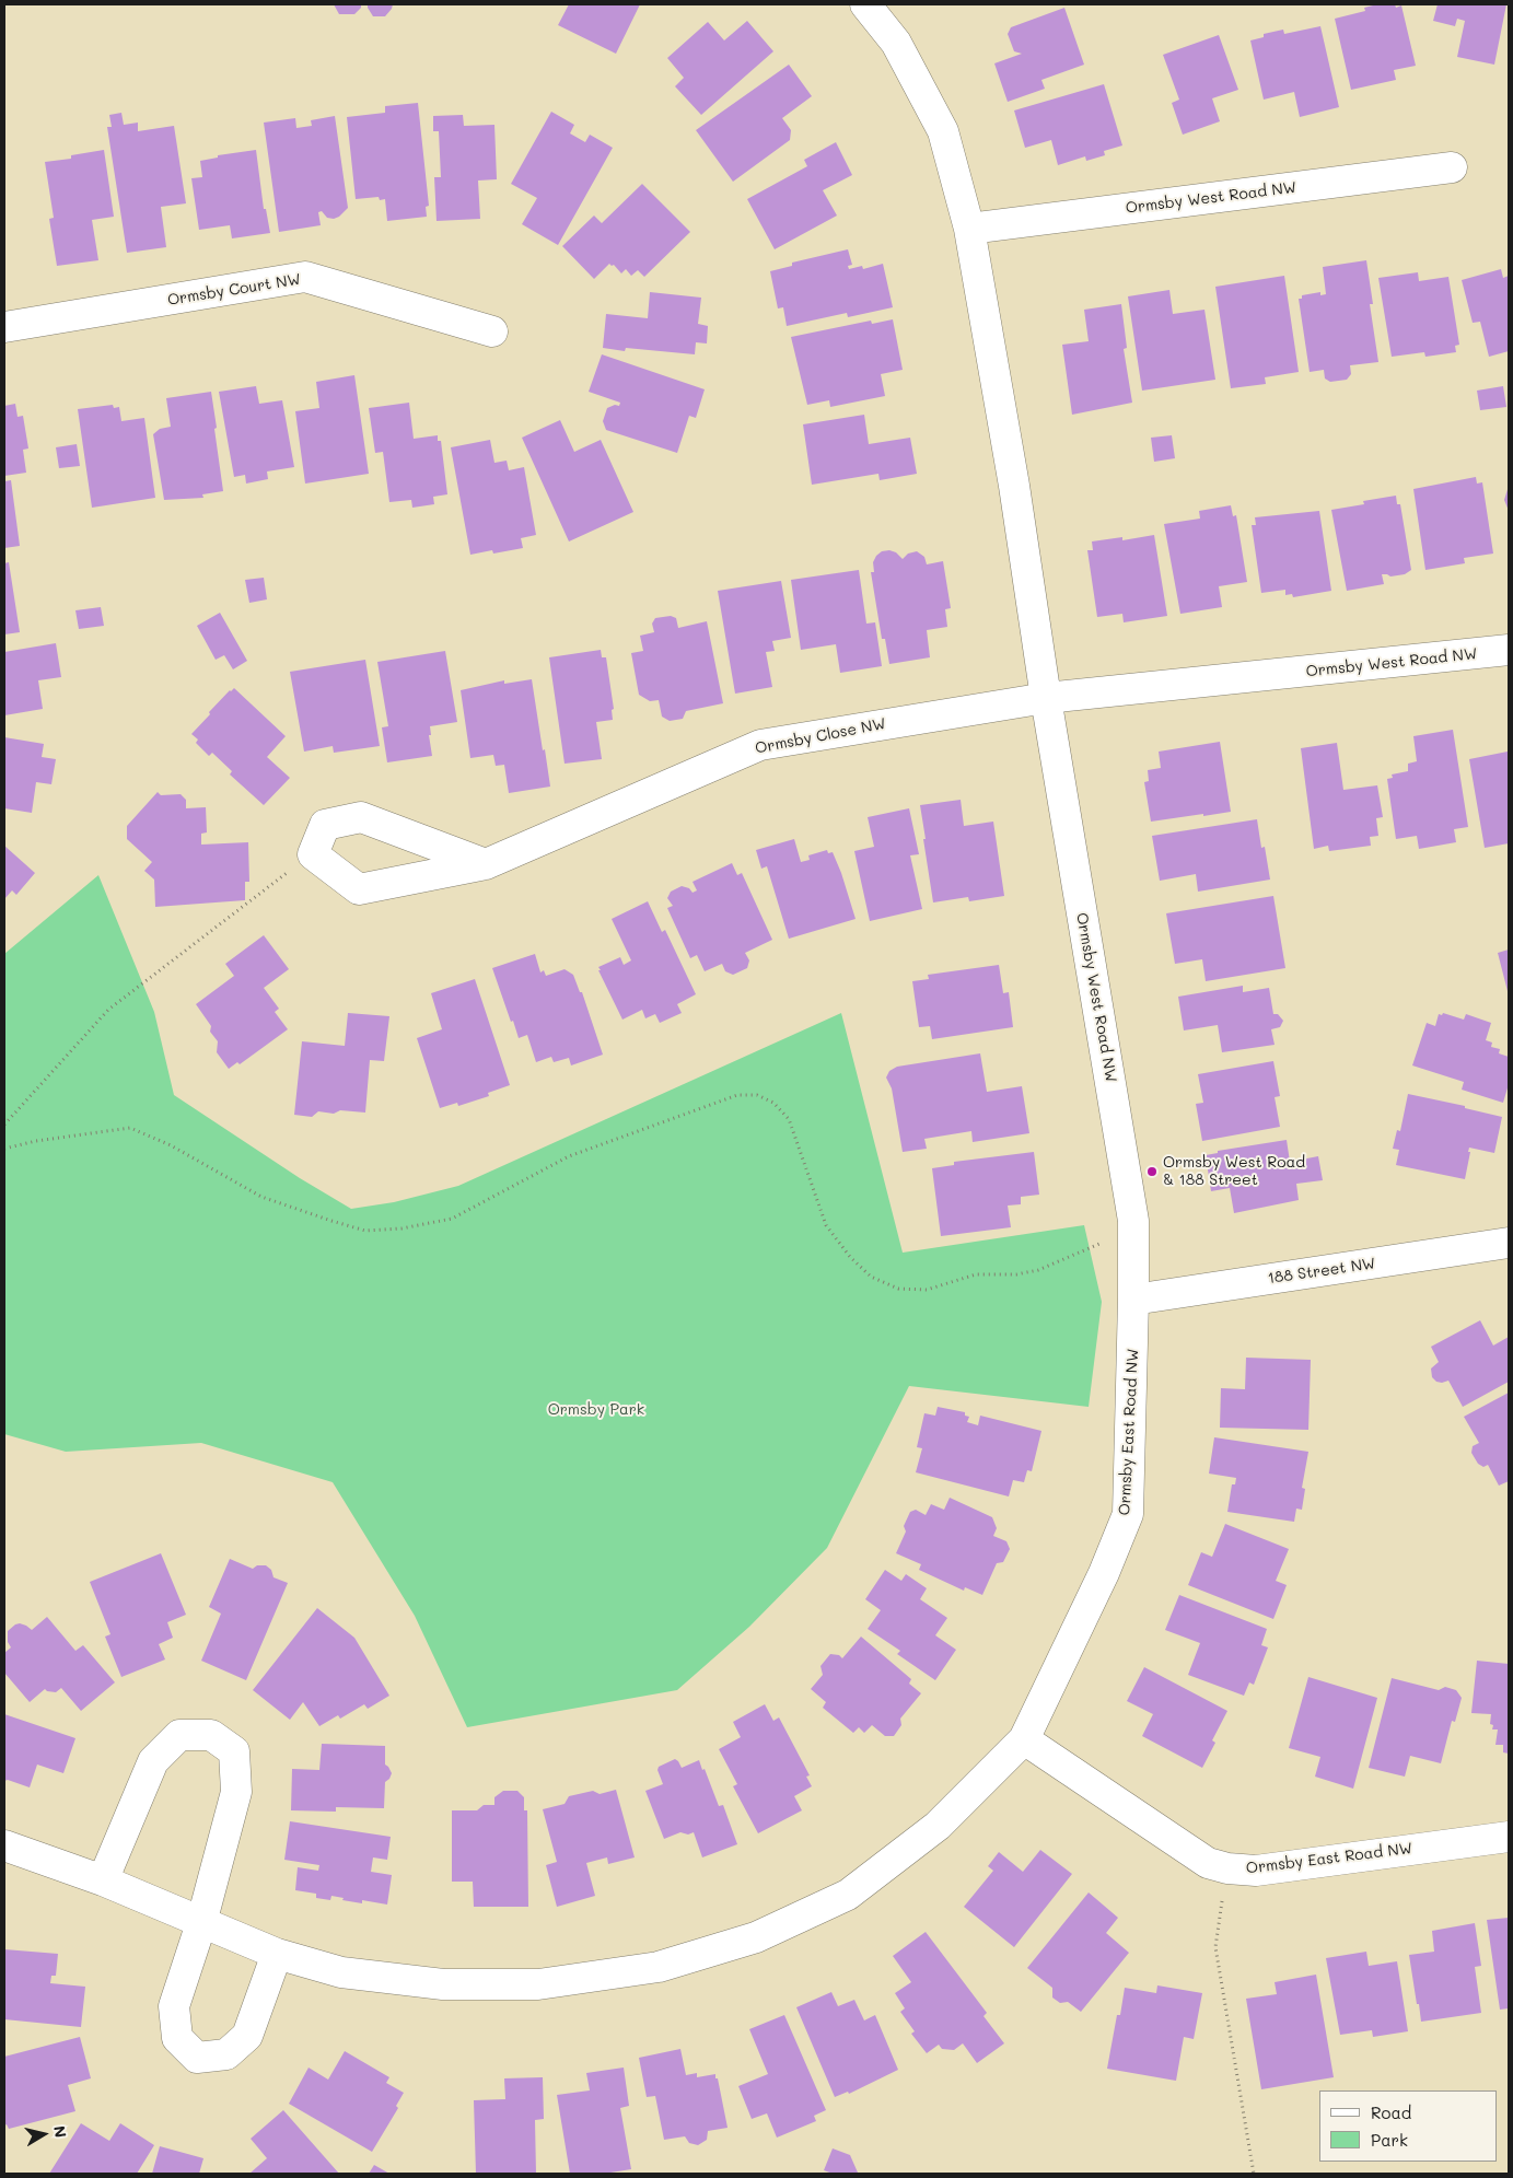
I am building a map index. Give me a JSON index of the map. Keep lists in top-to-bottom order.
{
  "streets": {
    "street": [
      "Ormsby West Road NW",
      "Ormsby Court NW",
      "Ormsby Close NW",
      "188 Street NW",
      "Ormsby East Road NW"
    ]
  },
  "crossings": [
    ["Ormsby West Road NW", "Ormsby Close NW"],
    ["Ormsby West Road NW", "188 Street NW"],
    ["Ormsby West Road NW", "Ormsby East Road NW"],
    ["188 Street NW", "Ormsby East Road NW"]
  ],
  "parks": ["Ormsby Park"],
  "places": ["Ormsby West Road & 188 Street"],
  "legend": ["Road", "Park"],
  "north": "right"
}
